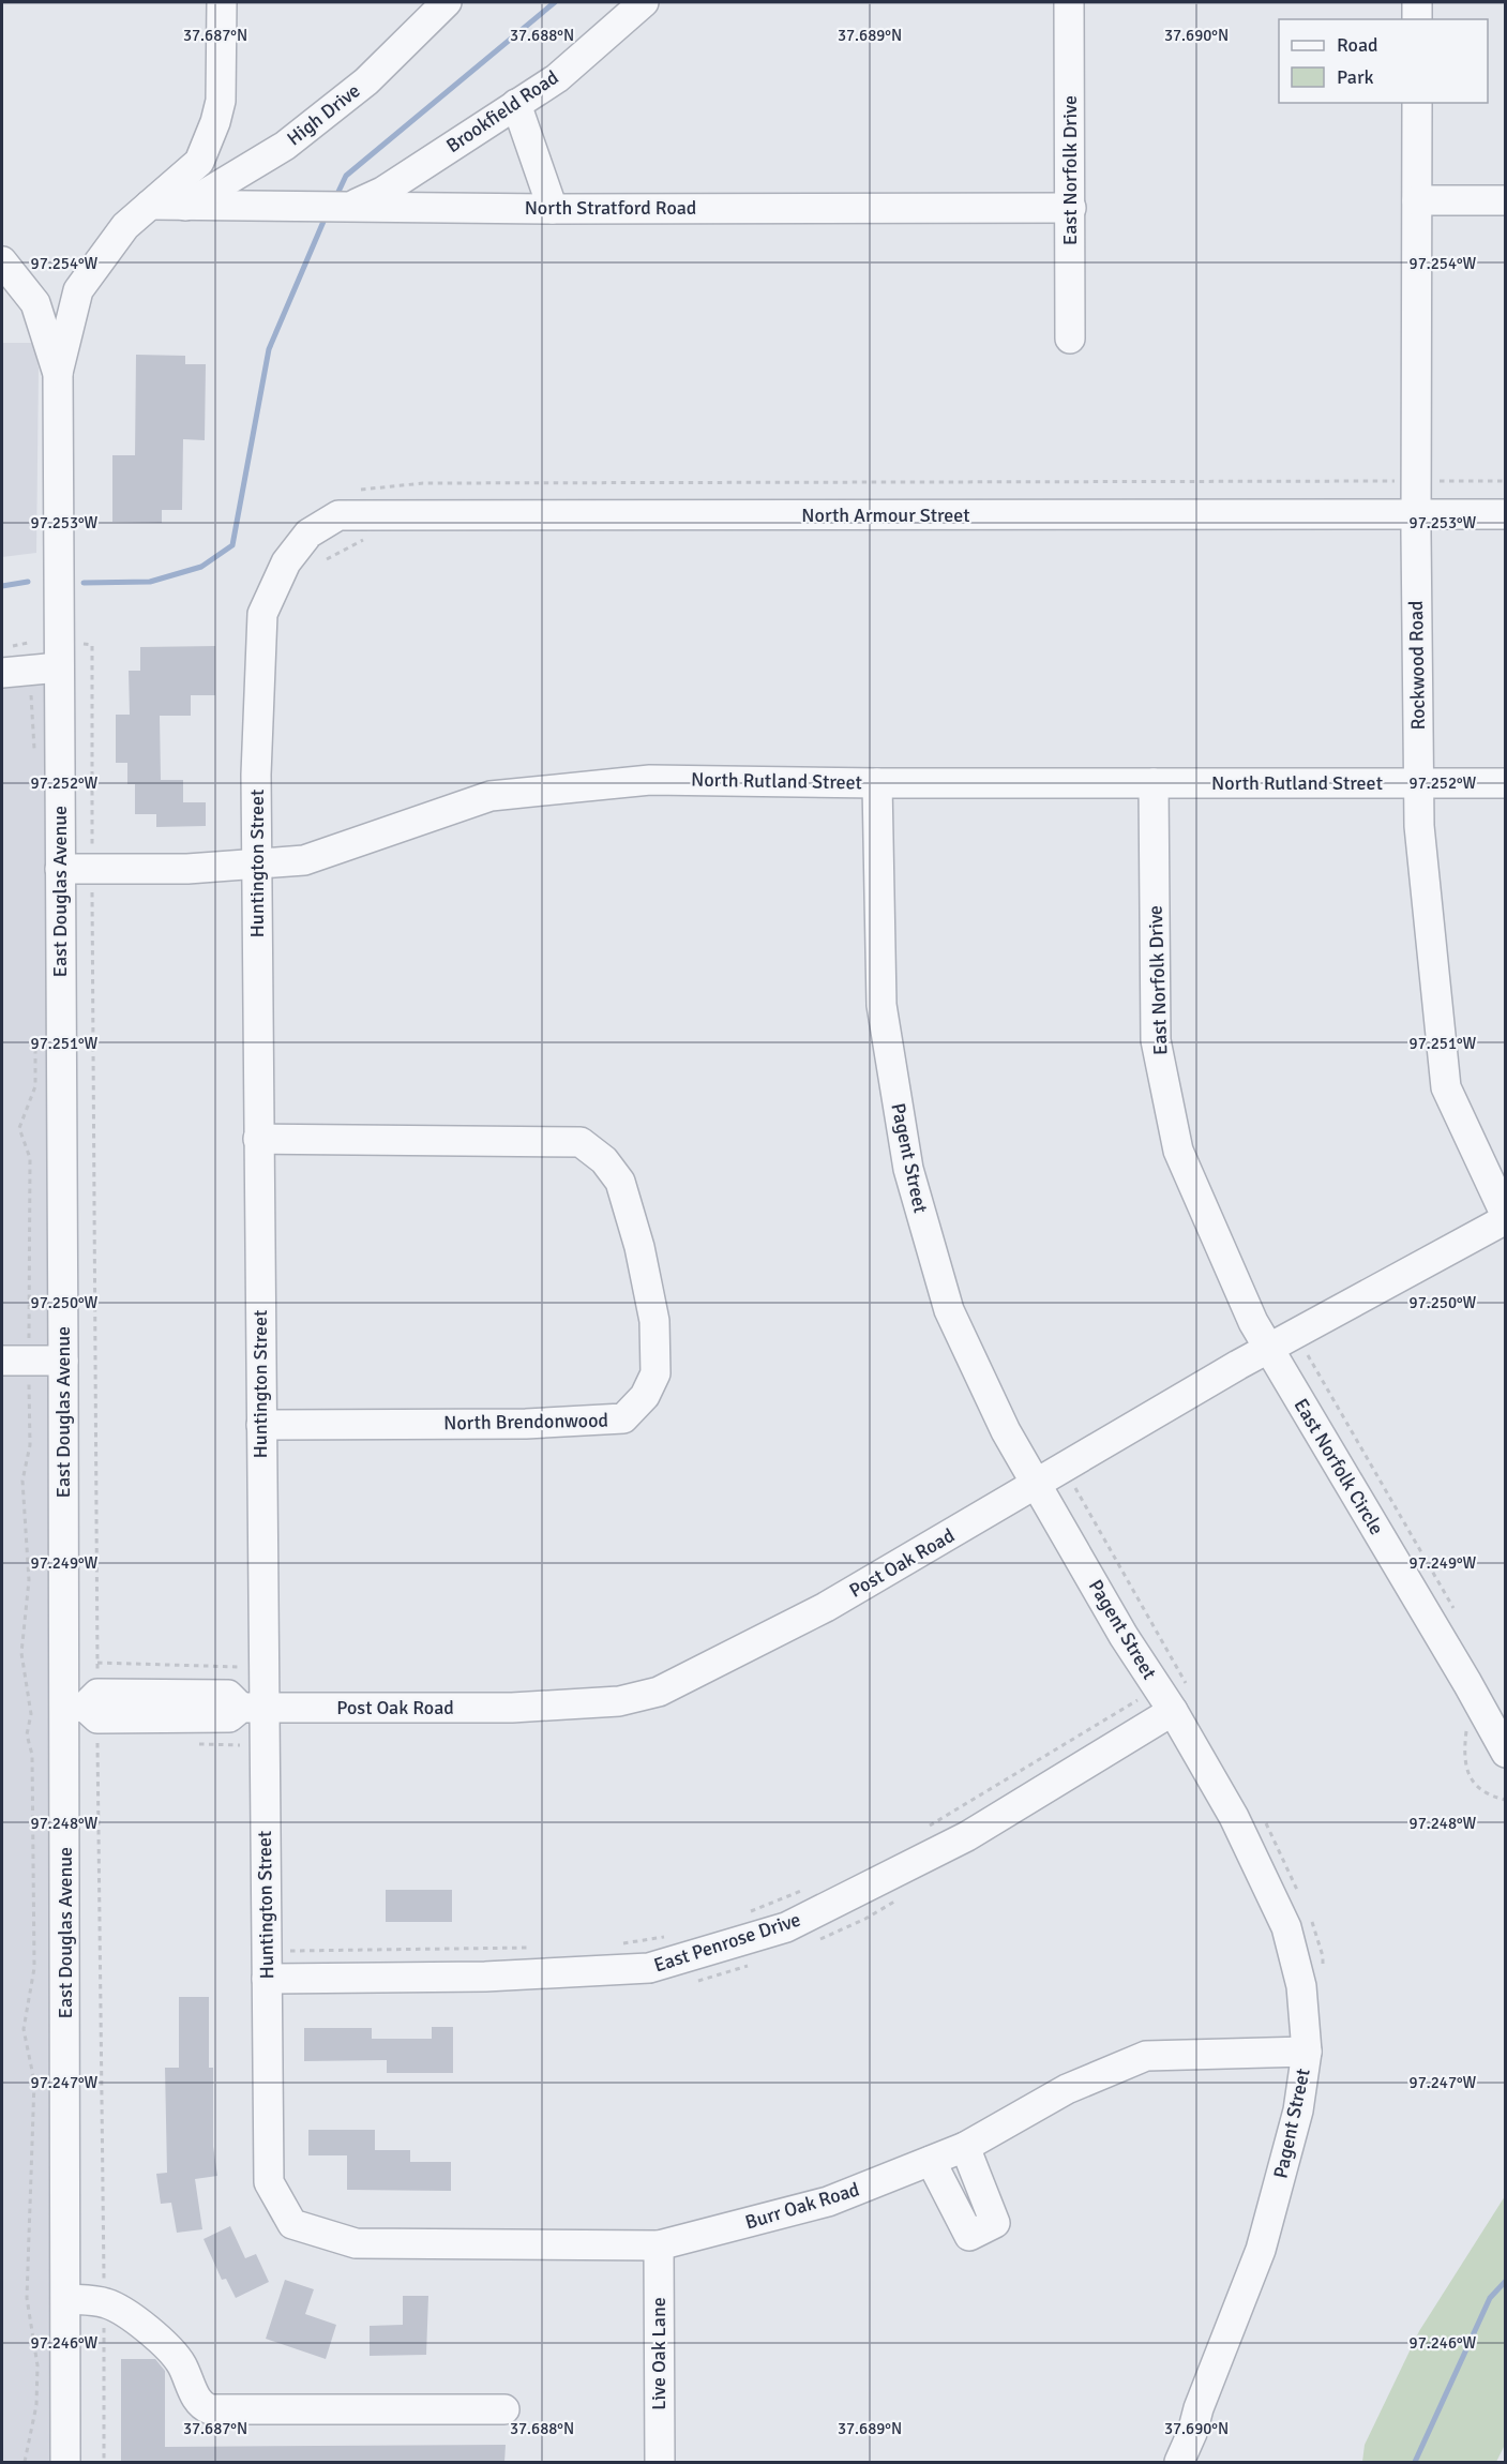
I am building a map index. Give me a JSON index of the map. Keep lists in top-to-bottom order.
{
  "streets": {
    "street": [
      "Brookfield Road",
      "High Drive",
      "East Norfolk Drive",
      "North Stratford Road",
      "North Armour Street",
      "Rockwood Road",
      "North Rutland Street",
      "Huntington Street",
      "East Douglas Avenue",
      "Pagent Street",
      "North Brendonwood",
      "East Norfolk Circle",
      "Post Oak Road",
      "East Penrose Drive",
      "Burr Oak Road",
      "Live Oak Lane"
    ]
  },
  "crossings": [
    ["Brookfield Road", "North Stratford Road"],
    ["High Drive", "North Stratford Road"],
    ["East Norfolk Drive", "North Stratford Road"],
    ["East Norfolk Drive", "North Rutland Street"],
    ["East Norfolk Drive", "East Norfolk Circle"],
    ["East Norfolk Drive", "Post Oak Road"],
    ["North Armour Street", "Rockwood Road"],
    ["North Armour Street", "Huntington Street"],
    ["Rockwood Road", "North Rutland Street"],
    ["Rockwood Road", "Post Oak Road"],
    ["North Rutland Street", "Huntington Street"],
    ["North Rutland Street", "East Douglas Avenue"],
    ["North Rutland Street", "Pagent Street"],
    ["Huntington Street", "North Brendonwood"],
    ["Huntington Street", "Post Oak Road"],
    ["Huntington Street", "East Penrose Drive"],
    ["Huntington Street", "Burr Oak Road"],
    ["East Douglas Avenue", "Post Oak Road"],
    ["Pagent Street", "Post Oak Road"],
    ["Pagent Street", "East Penrose Drive"],
    ["Pagent Street", "Burr Oak Road"],
    ["East Norfolk Circle", "Post Oak Road"],
    ["Burr Oak Road", "Live Oak Lane"]
  ],
  "legend": ["Road", "Park"],
  "coordinates": [
    "37.687°N",
    "37.688°N",
    "37.689°N",
    "37.690°N",
    "97.254°W",
    "97.253°W",
    "97.252°W",
    "97.251°W",
    "97.250°W",
    "97.249°W",
    "97.248°W",
    "97.247°W",
    "97.246°W"
  ]
}
